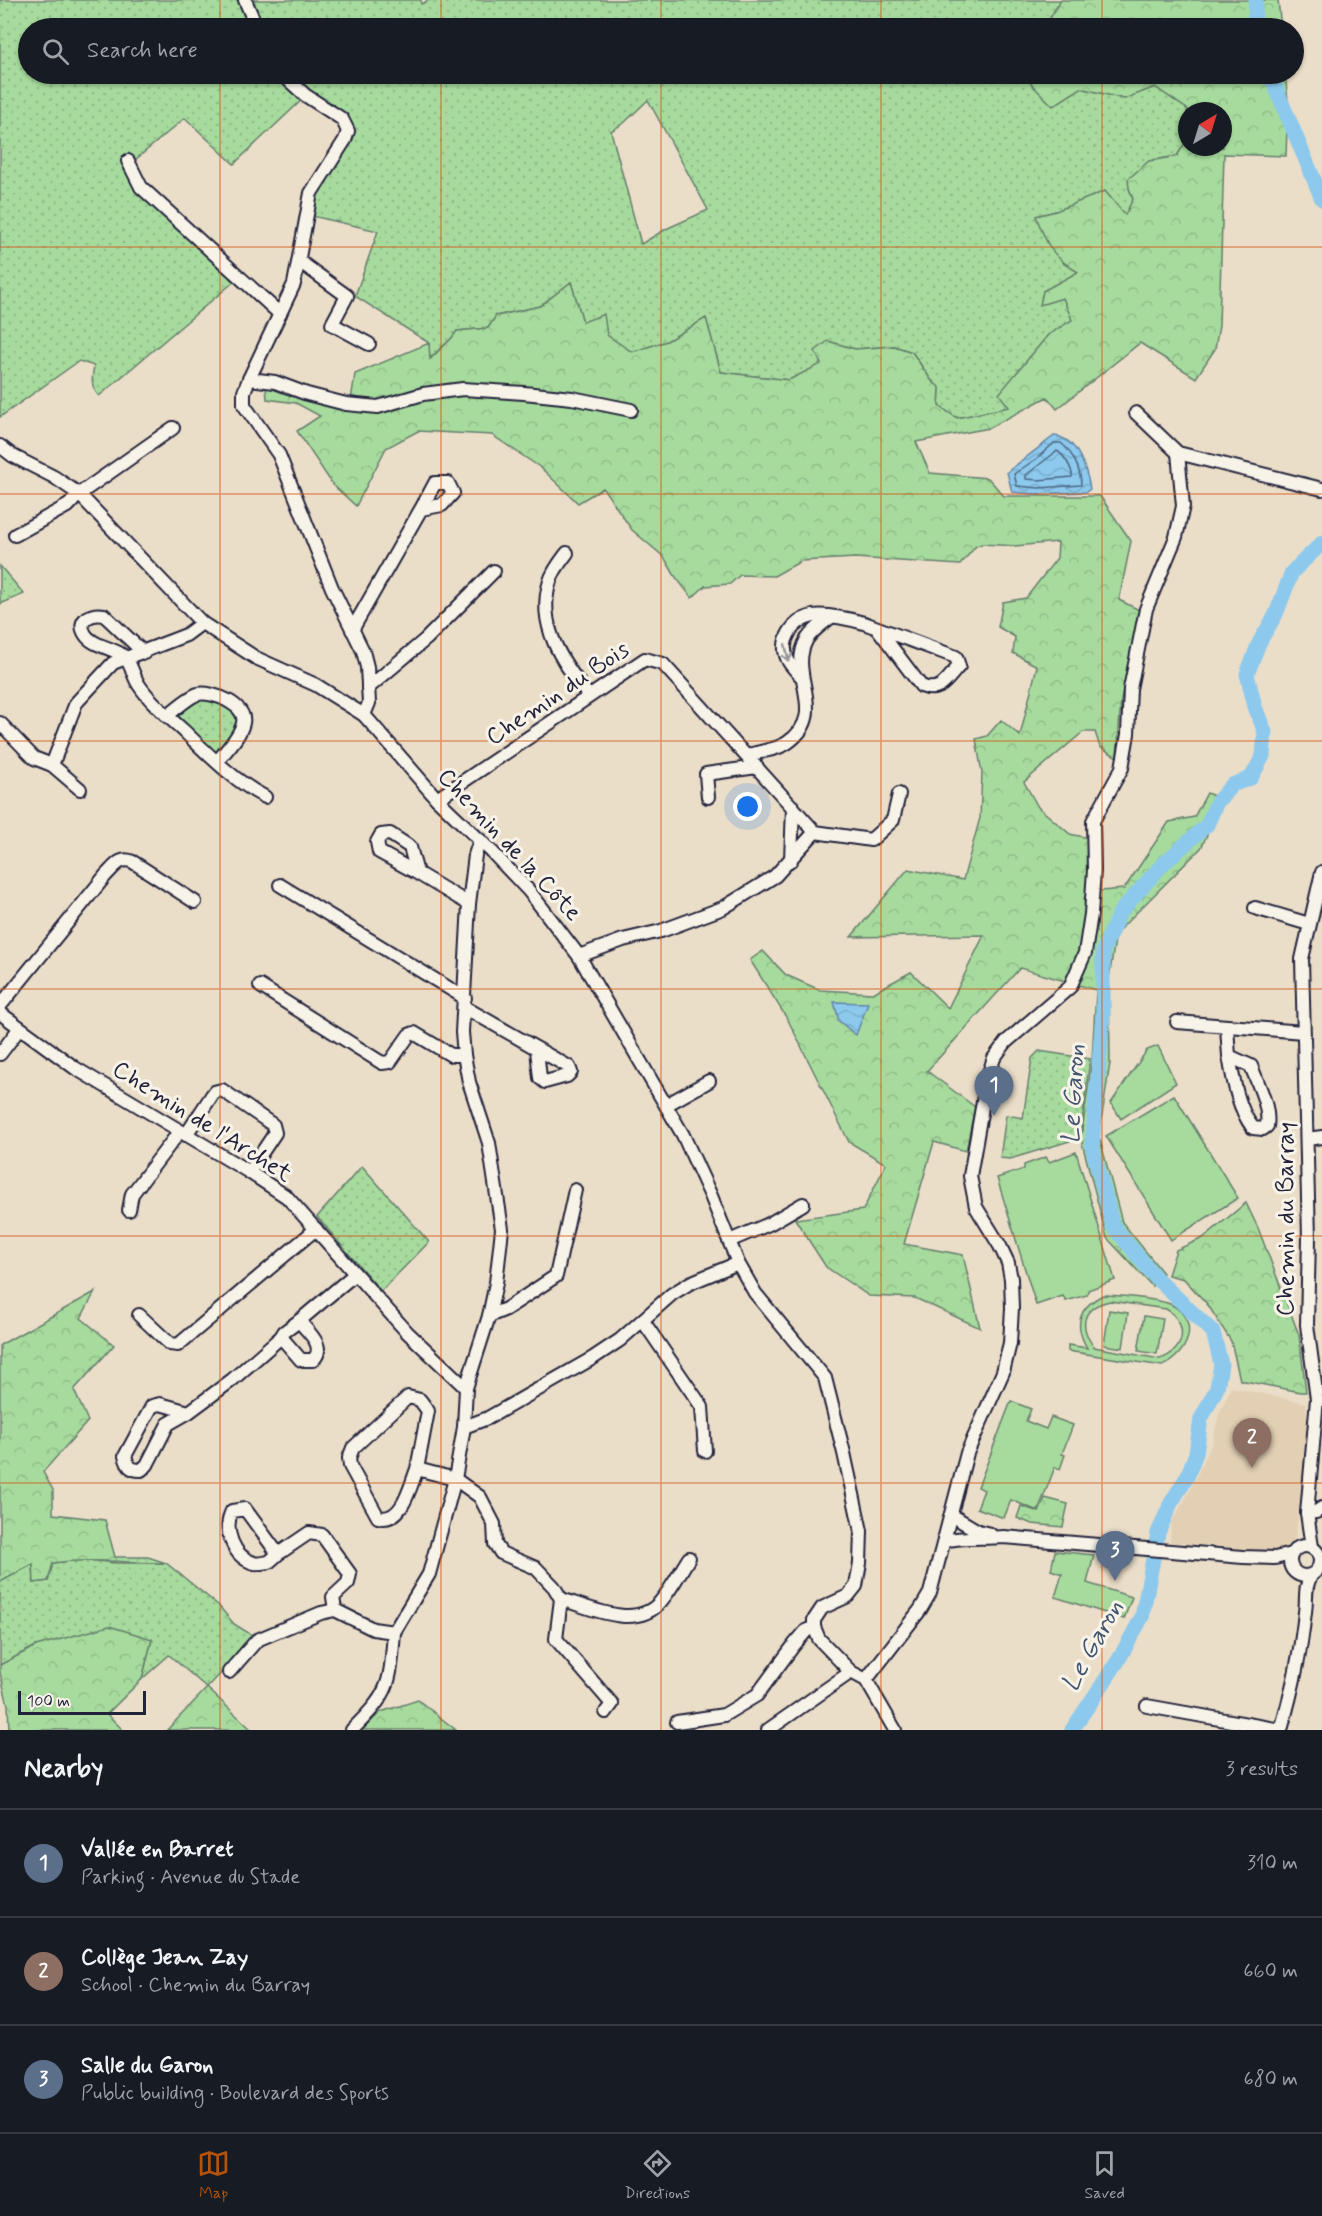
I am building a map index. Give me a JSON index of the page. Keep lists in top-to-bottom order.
{
  "streets": {
    "street": [
      "Chemin du Bois",
      "Chemin de la Côte",
      "Chemin de l'Archet",
      "Chemin du Barray"
    ]
  },
  "crossings": [
    ["Chemin du Bois", "Chemin de la Côte"]
  ],
  "water": ["Le Garon"],
  "scale_bar": "100 m",
  "north": "top right",
  "page": {
    "search": "Search here",
    "pins": ["1", "2", "3"],
    "scale": "100 m",
    "heading": ["Nearby", "3 results"],
    "list": [
      {
        "mark": "1",
        "name": "Vallée en Barret",
        "note": "Parking · Avenue du Stade",
        "value": "310 m"
      },
      {
        "mark": "2",
        "name": "Collège Jean Zay",
        "note": "School · Chemin du Barray",
        "value": "660 m"
      },
      {
        "mark": "3",
        "name": "Salle du Garon",
        "note": "Public building · Boulevard des Sports",
        "value": "680 m"
      }
    ],
    "nav": ["Map", "Directions", "Saved"]
  }
}
